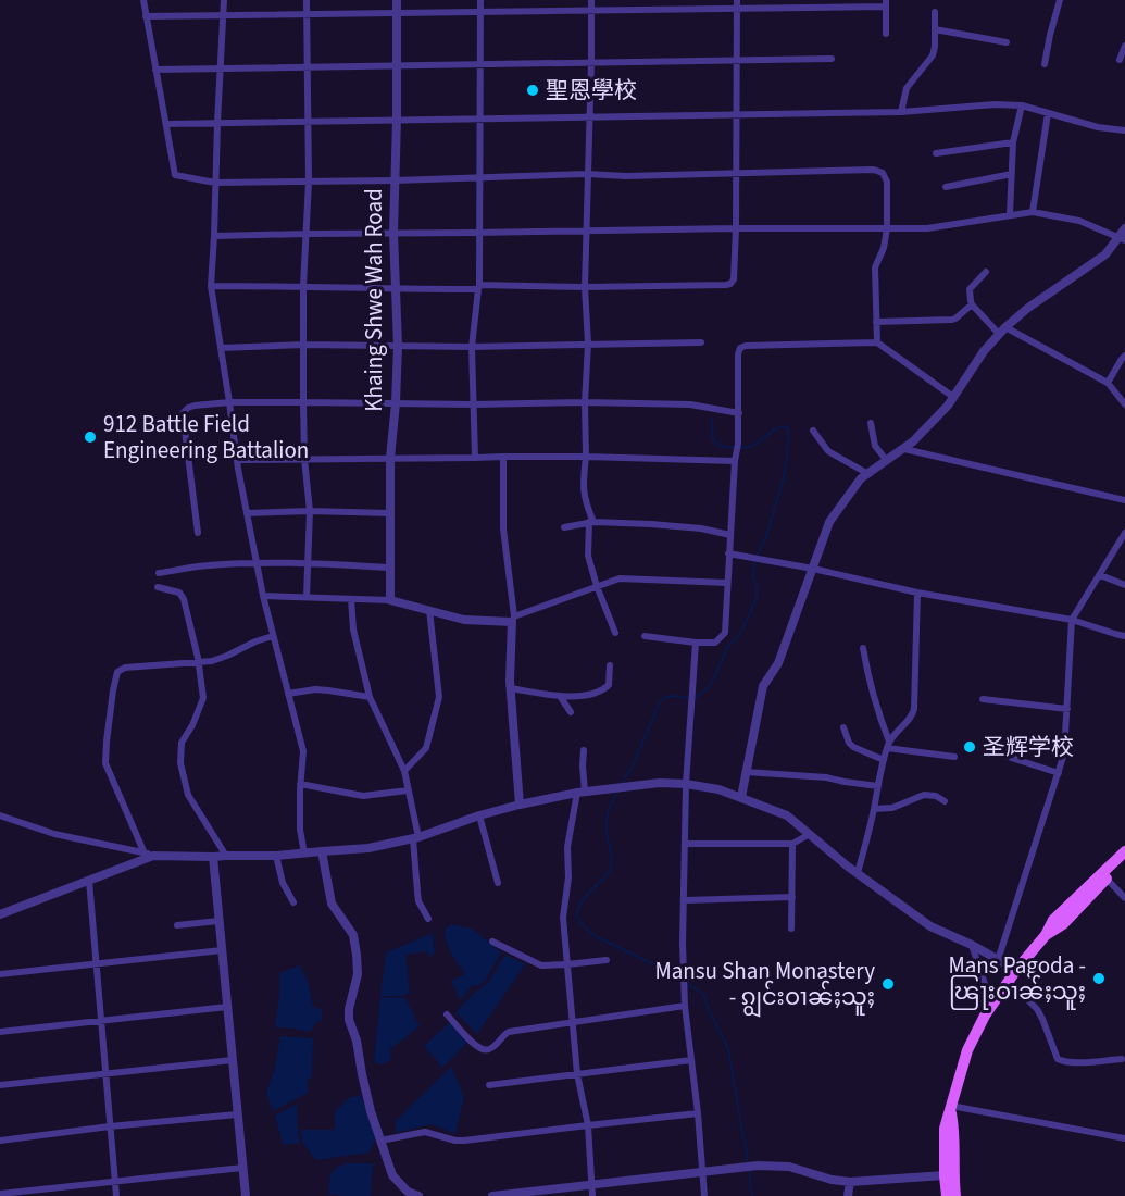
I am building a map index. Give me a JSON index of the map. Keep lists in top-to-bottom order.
{
  "streets": {
    "street": ["Khaing Shwe Wah Road"]
  },
  "places": [
    "聖恩學校",
    "912 Battle Field Engineering Battalion",
    "圣辉学校",
    "Mans Pagoda - ၽြႃးဝၢၼ်ႈသူႈ",
    "Mansu Shan Monastery - ၵျွင်းဝၢၼ်ႈသူႈ"
  ]
}
